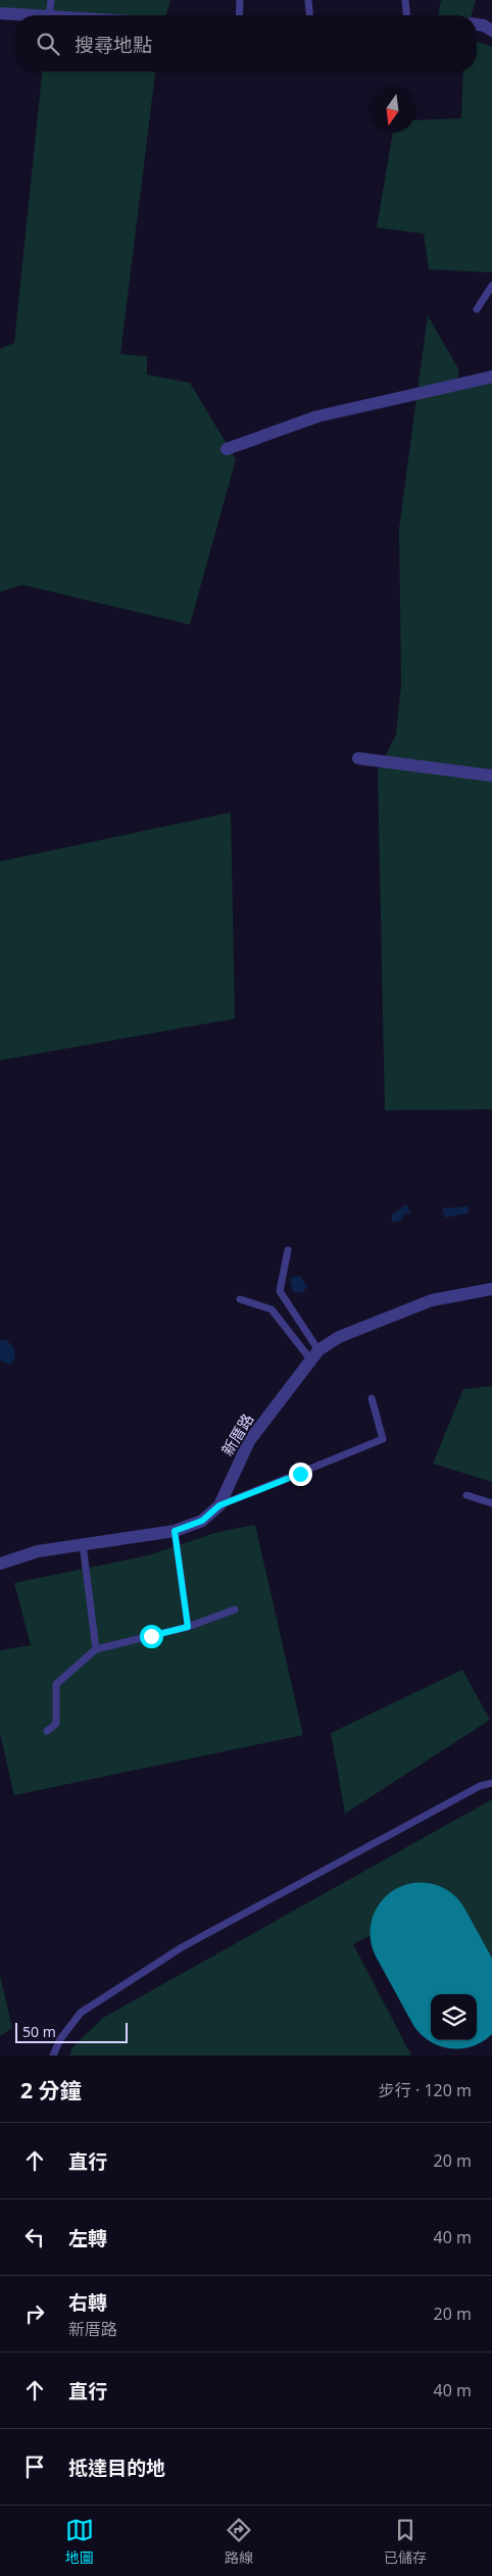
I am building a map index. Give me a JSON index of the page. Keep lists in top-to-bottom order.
{
  "streets": {
    "street": ["新厝路"]
  },
  "scale_bar": "50 m",
  "north": "bottom",
  "page": {
    "search": "搜尋地點",
    "scale": "50 m",
    "heading": ["2 分鐘", "步行 · 120 m"],
    "list": [
      ["直行", "20 m"],
      ["左轉", "40 m"],
      ["右轉", "新厝路", "20 m"],
      ["直行", "40 m"],
      "抵達目的地"
    ],
    "nav": ["地圖", "路線", "已儲存"]
  }
}
